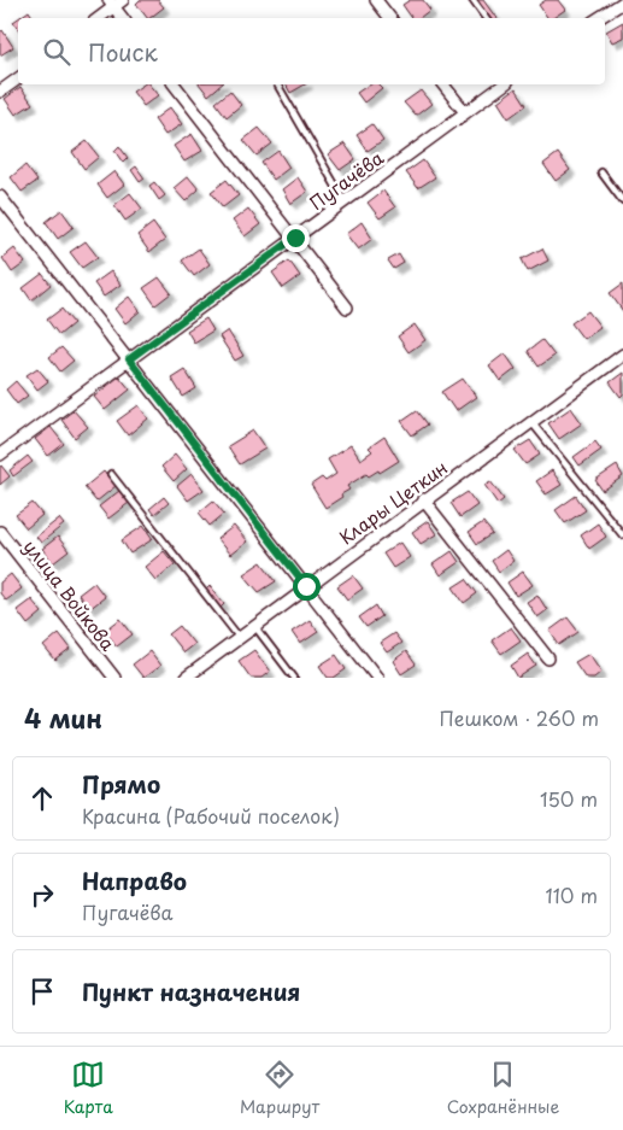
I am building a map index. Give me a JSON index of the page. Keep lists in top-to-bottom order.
{
  "streets": {
    "street": ["Пугачёва", "Клары Цеткин", "улица Войкова"]
  },
  "page": {
    "search": "Поиск",
    "heading": ["4 мин", "Пешком · 260 m"],
    "list": [
      ["Прямо", "Красина (Рабочий поселок)", "150 m"],
      ["Направо", "Пугачёва", "110 m"],
      "Пункт назначения"
    ],
    "nav": ["Карта", "Маршрут", "Сохранённые"]
  }
}
